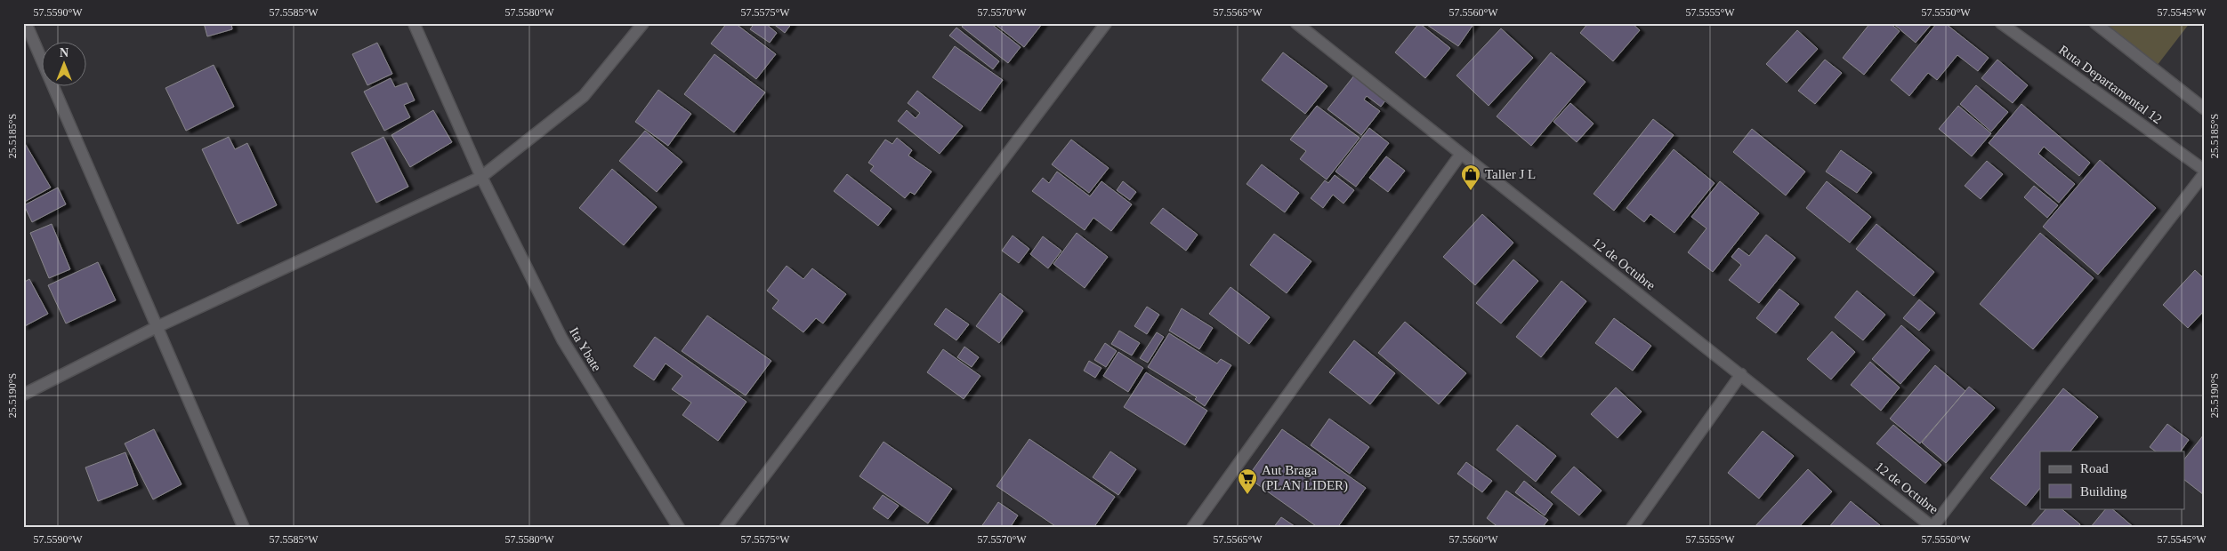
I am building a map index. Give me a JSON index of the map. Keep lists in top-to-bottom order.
{
  "streets": {
    "street": ["Ruta Departamental 12", "12 de Octubre", "Ita Ybate"]
  },
  "places": {
    "shop": ["Taller J L"],
    "supermarket": ["Aut Braga (PLAN LIDER)"]
  },
  "legend": ["Road", "Building"],
  "north": "top",
  "coordinates": [
    "57.5590°W",
    "57.5585°W",
    "57.5580°W",
    "57.5575°W",
    "57.5570°W",
    "57.5565°W",
    "57.5560°W",
    "57.5555°W",
    "57.5550°W",
    "57.5545°W",
    "25.5185°S",
    "25.5190°S"
  ]
}
